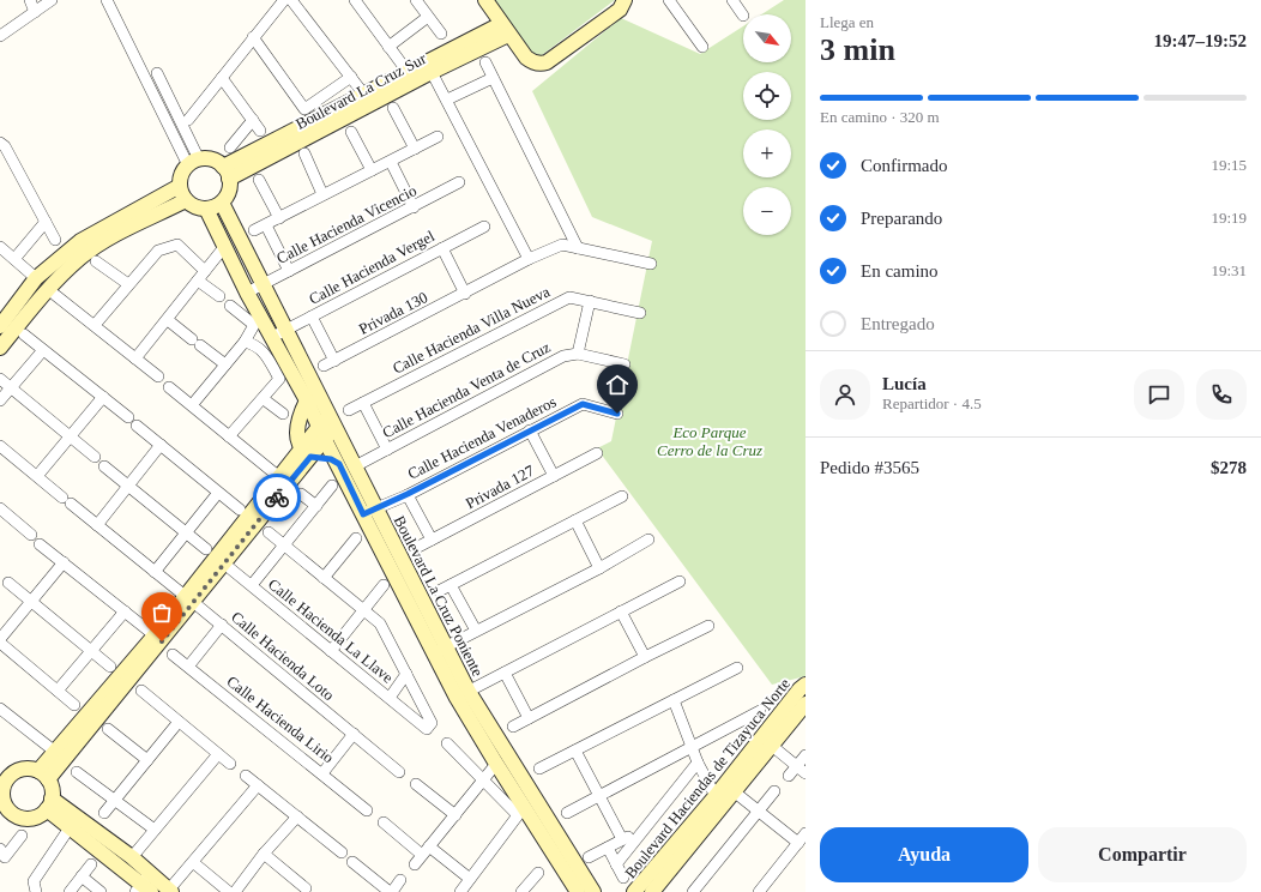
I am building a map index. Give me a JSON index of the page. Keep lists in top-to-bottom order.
{
  "streets": {
    "street": [
      "Boulevard La Cruz Sur",
      "Calle Hacienda Vicencio",
      "Calle Hacienda Vergel",
      "Privada 130",
      "Calle Hacienda Villa Nueva",
      "Calle Hacienda Venta de Cruz",
      "Calle Hacienda Venaderos",
      "Privada 127",
      "Boulevard La Cruz Poniente",
      "Calle Hacienda La Llave",
      "Calle Hacienda Loto",
      "Calle Hacienda Lirio",
      "Boulevard Haciendas de Tizayuca Norte"
    ]
  },
  "crossings": [
    ["Boulevard La Cruz Sur", "Boulevard La Cruz Poniente"],
    ["Calle Hacienda Vicencio", "Boulevard La Cruz Poniente"],
    ["Calle Hacienda Vergel", "Privada 130"],
    ["Calle Hacienda Vergel", "Boulevard La Cruz Poniente"],
    ["Calle Hacienda Venta de Cruz", "Boulevard La Cruz Poniente"],
    ["Calle Hacienda Venaderos", "Boulevard La Cruz Poniente"]
  ],
  "parks": ["Eco Parque Cerro de la Cruz"],
  "north": "bottom right",
  "page": {
    "heading": ["3 min", "Llega en", "19:47–19:52"],
    "panel": [
      "Lucía",
      "Repartidor · 4.5",
      "Pedido #3565",
      "$278"
    ],
    "map_buttons": ["+", "−"],
    "bar": "En camino · 320 m",
    "list": [
      ["Confirmado", "19:15"],
      ["Preparando", "19:19"],
      ["En camino", "19:31"],
      "Entregado"
    ],
    "buttons": ["Ayuda", "Compartir"]
  }
}
